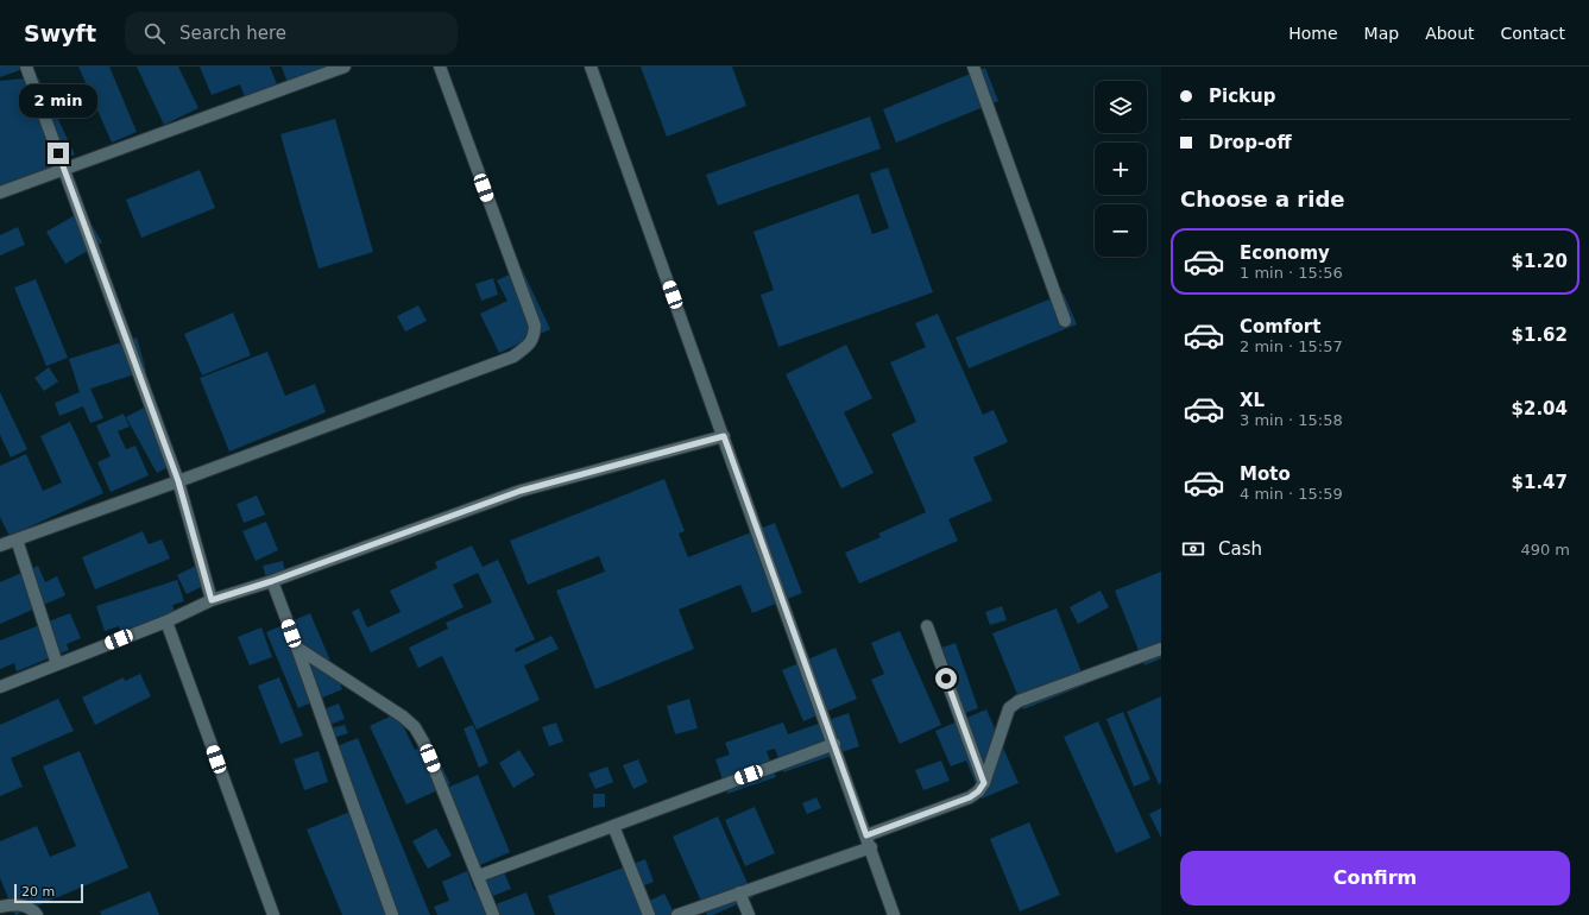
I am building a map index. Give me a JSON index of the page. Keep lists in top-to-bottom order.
{
  "scale_bar": "20 m",
  "page": {
    "header": "Swyft",
    "search": "Search here",
    "nav": [
      "Home",
      "Map",
      "About",
      "Contact"
    ],
    "banner": ["Pickup", "Drop-off"],
    "map_buttons": ["+", "−"],
    "bubble": "2 min",
    "heading": "Choose a ride",
    "list": [
      {
        "name": "Economy",
        "note": "1 min · 15:56",
        "value": "$1.20"
      },
      {
        "name": "Comfort",
        "note": "2 min · 15:57",
        "value": "$1.62"
      },
      {
        "name": "XL",
        "note": "3 min · 15:58",
        "value": "$2.04"
      },
      {
        "name": "Moto",
        "note": "4 min · 15:59",
        "value": "$1.47"
      }
    ],
    "pay": ["Cash", "490 m"],
    "buttons": "Confirm",
    "scale": "20 m"
  }
}
